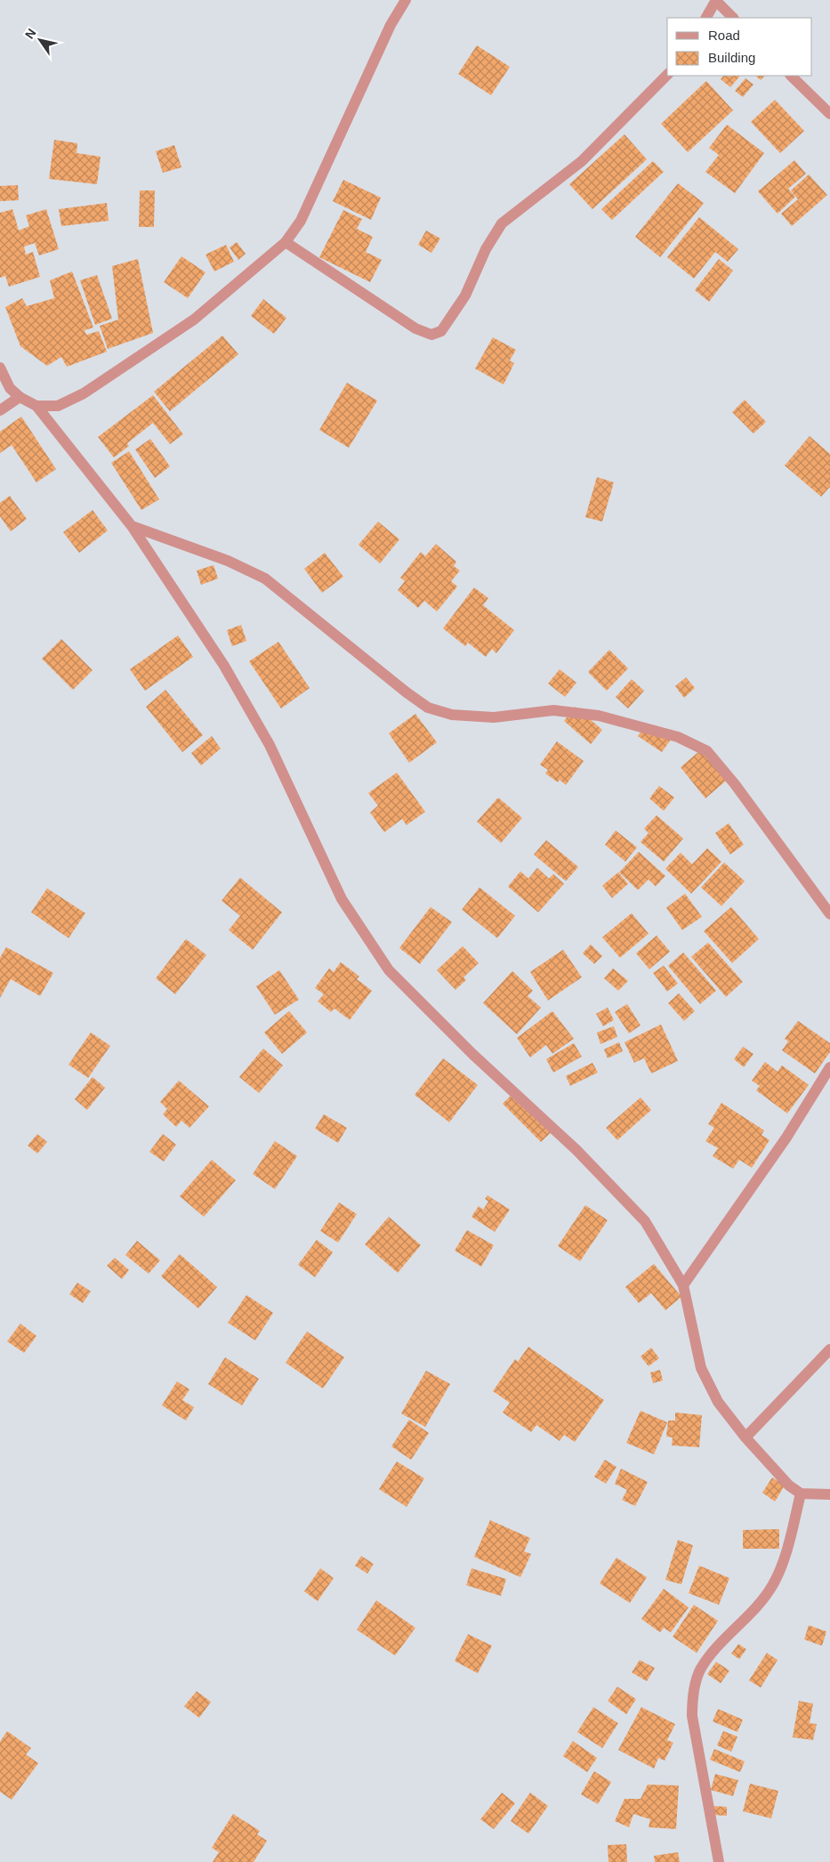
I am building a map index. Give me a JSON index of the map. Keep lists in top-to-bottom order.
{
  "legend": ["Road", "Building"],
  "north": "top left"
}
